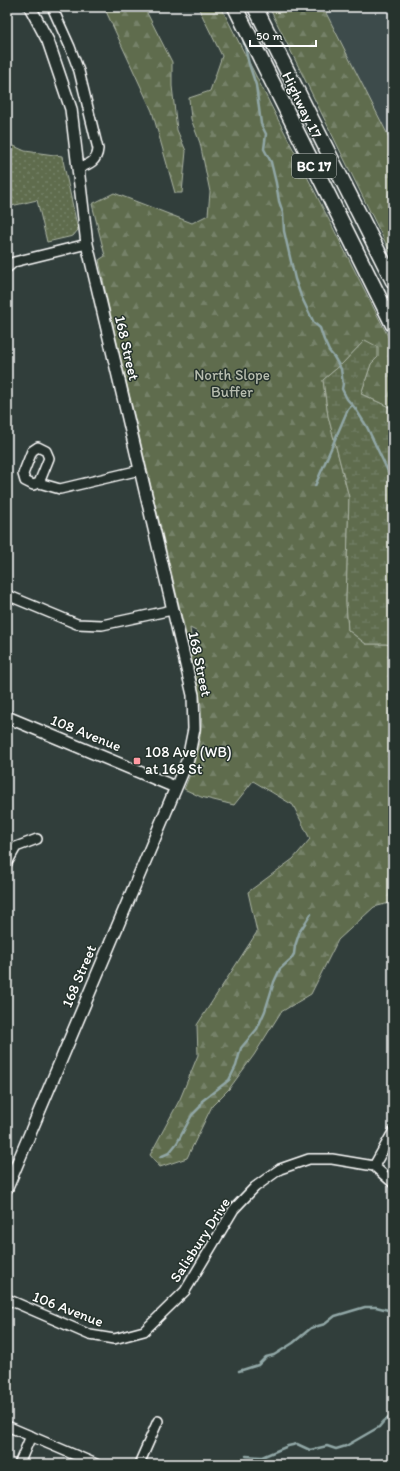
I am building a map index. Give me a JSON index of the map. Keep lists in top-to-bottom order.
{
  "streets": {
    "highway": ["Highway 17", "BC 17"],
    "street": [
      "168 Street",
      "108 Avenue",
      "Salisbury Drive",
      "106 Avenue"
    ]
  },
  "crossings": [
    ["168 Street", "108 Avenue"],
    ["Salisbury Drive", "106 Avenue"]
  ],
  "parks": ["North Slope Buffer"],
  "places": {
    "transit": ["108 Ave (WB) at 168 St"]
  },
  "scale_bar": "50 m"
}
